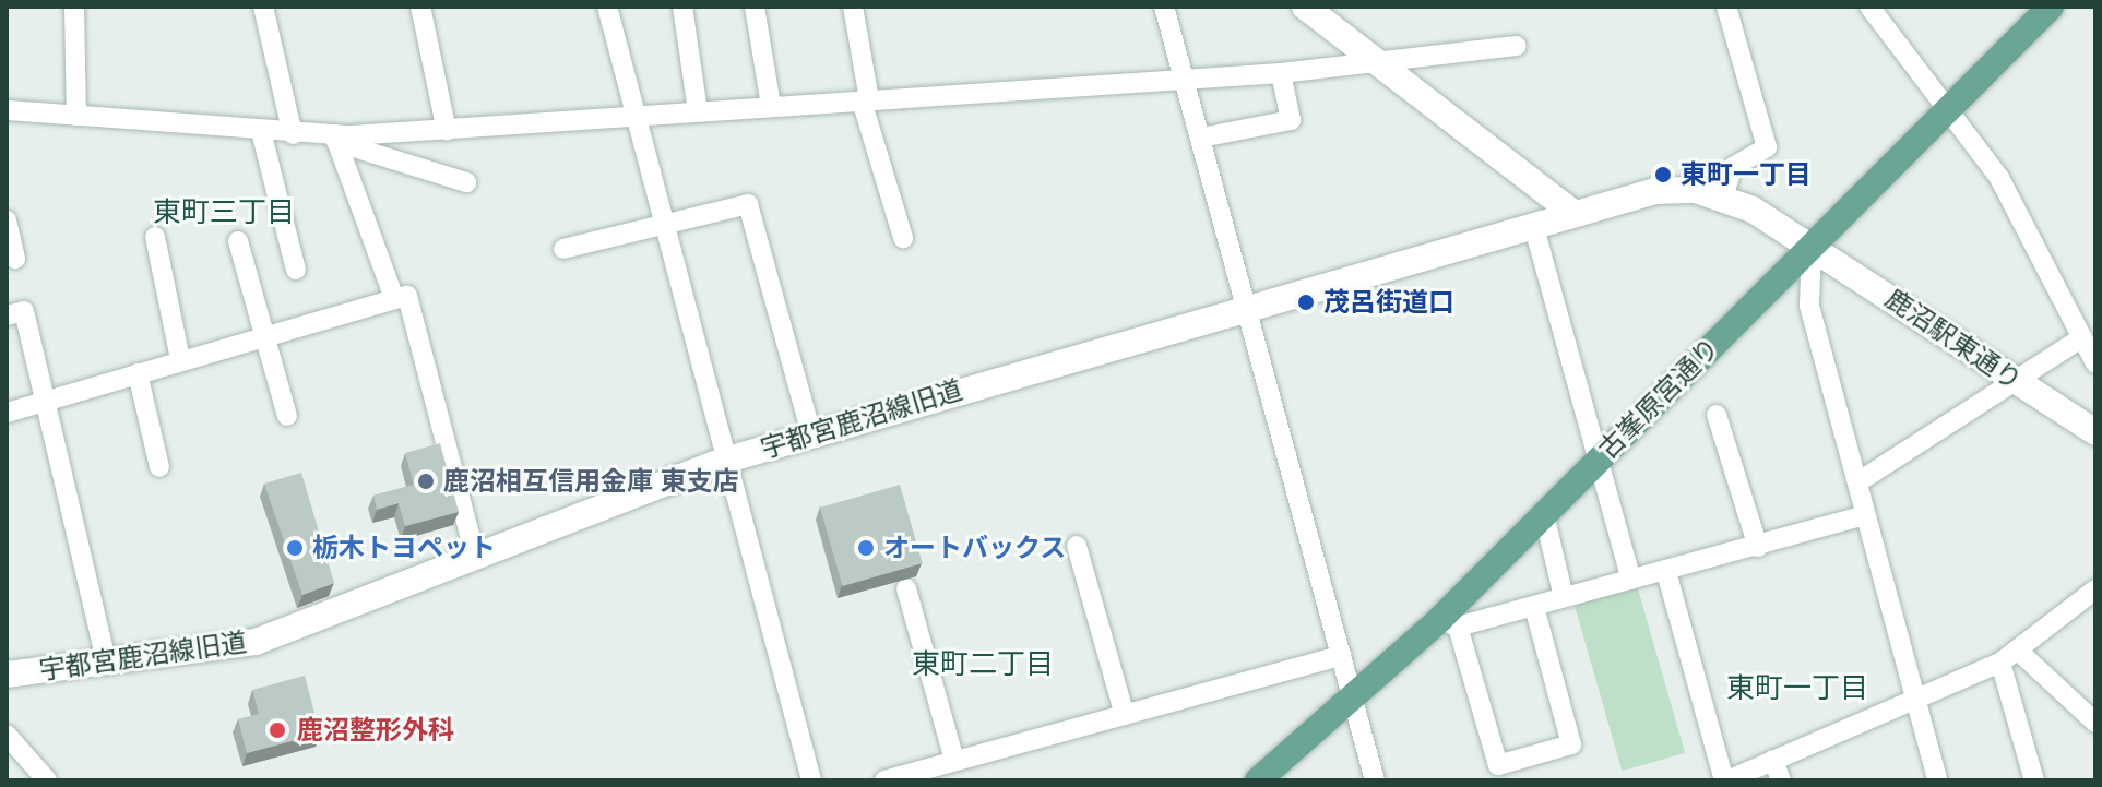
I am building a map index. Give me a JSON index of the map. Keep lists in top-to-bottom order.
{
  "streets": {
    "main road": ["古峯原宮通り"],
    "street": ["鹿沼駅東通り", "宇都宮鹿沼線旧道"]
  },
  "crossings": [
    ["鹿沼駅東通り", "古峯原宮通り"],
    ["鹿沼駅東通り", "宇都宮鹿沼線旧道"]
  ],
  "districts": ["東町三丁目", "東町二丁目", "東町一丁目"],
  "places": [
    "東町一丁目",
    "茂呂街道口",
    "鹿沼相互信用金庫 東支店",
    "栃木トヨペット",
    "オートバックス",
    "鹿沼整形外科"
  ]
}
